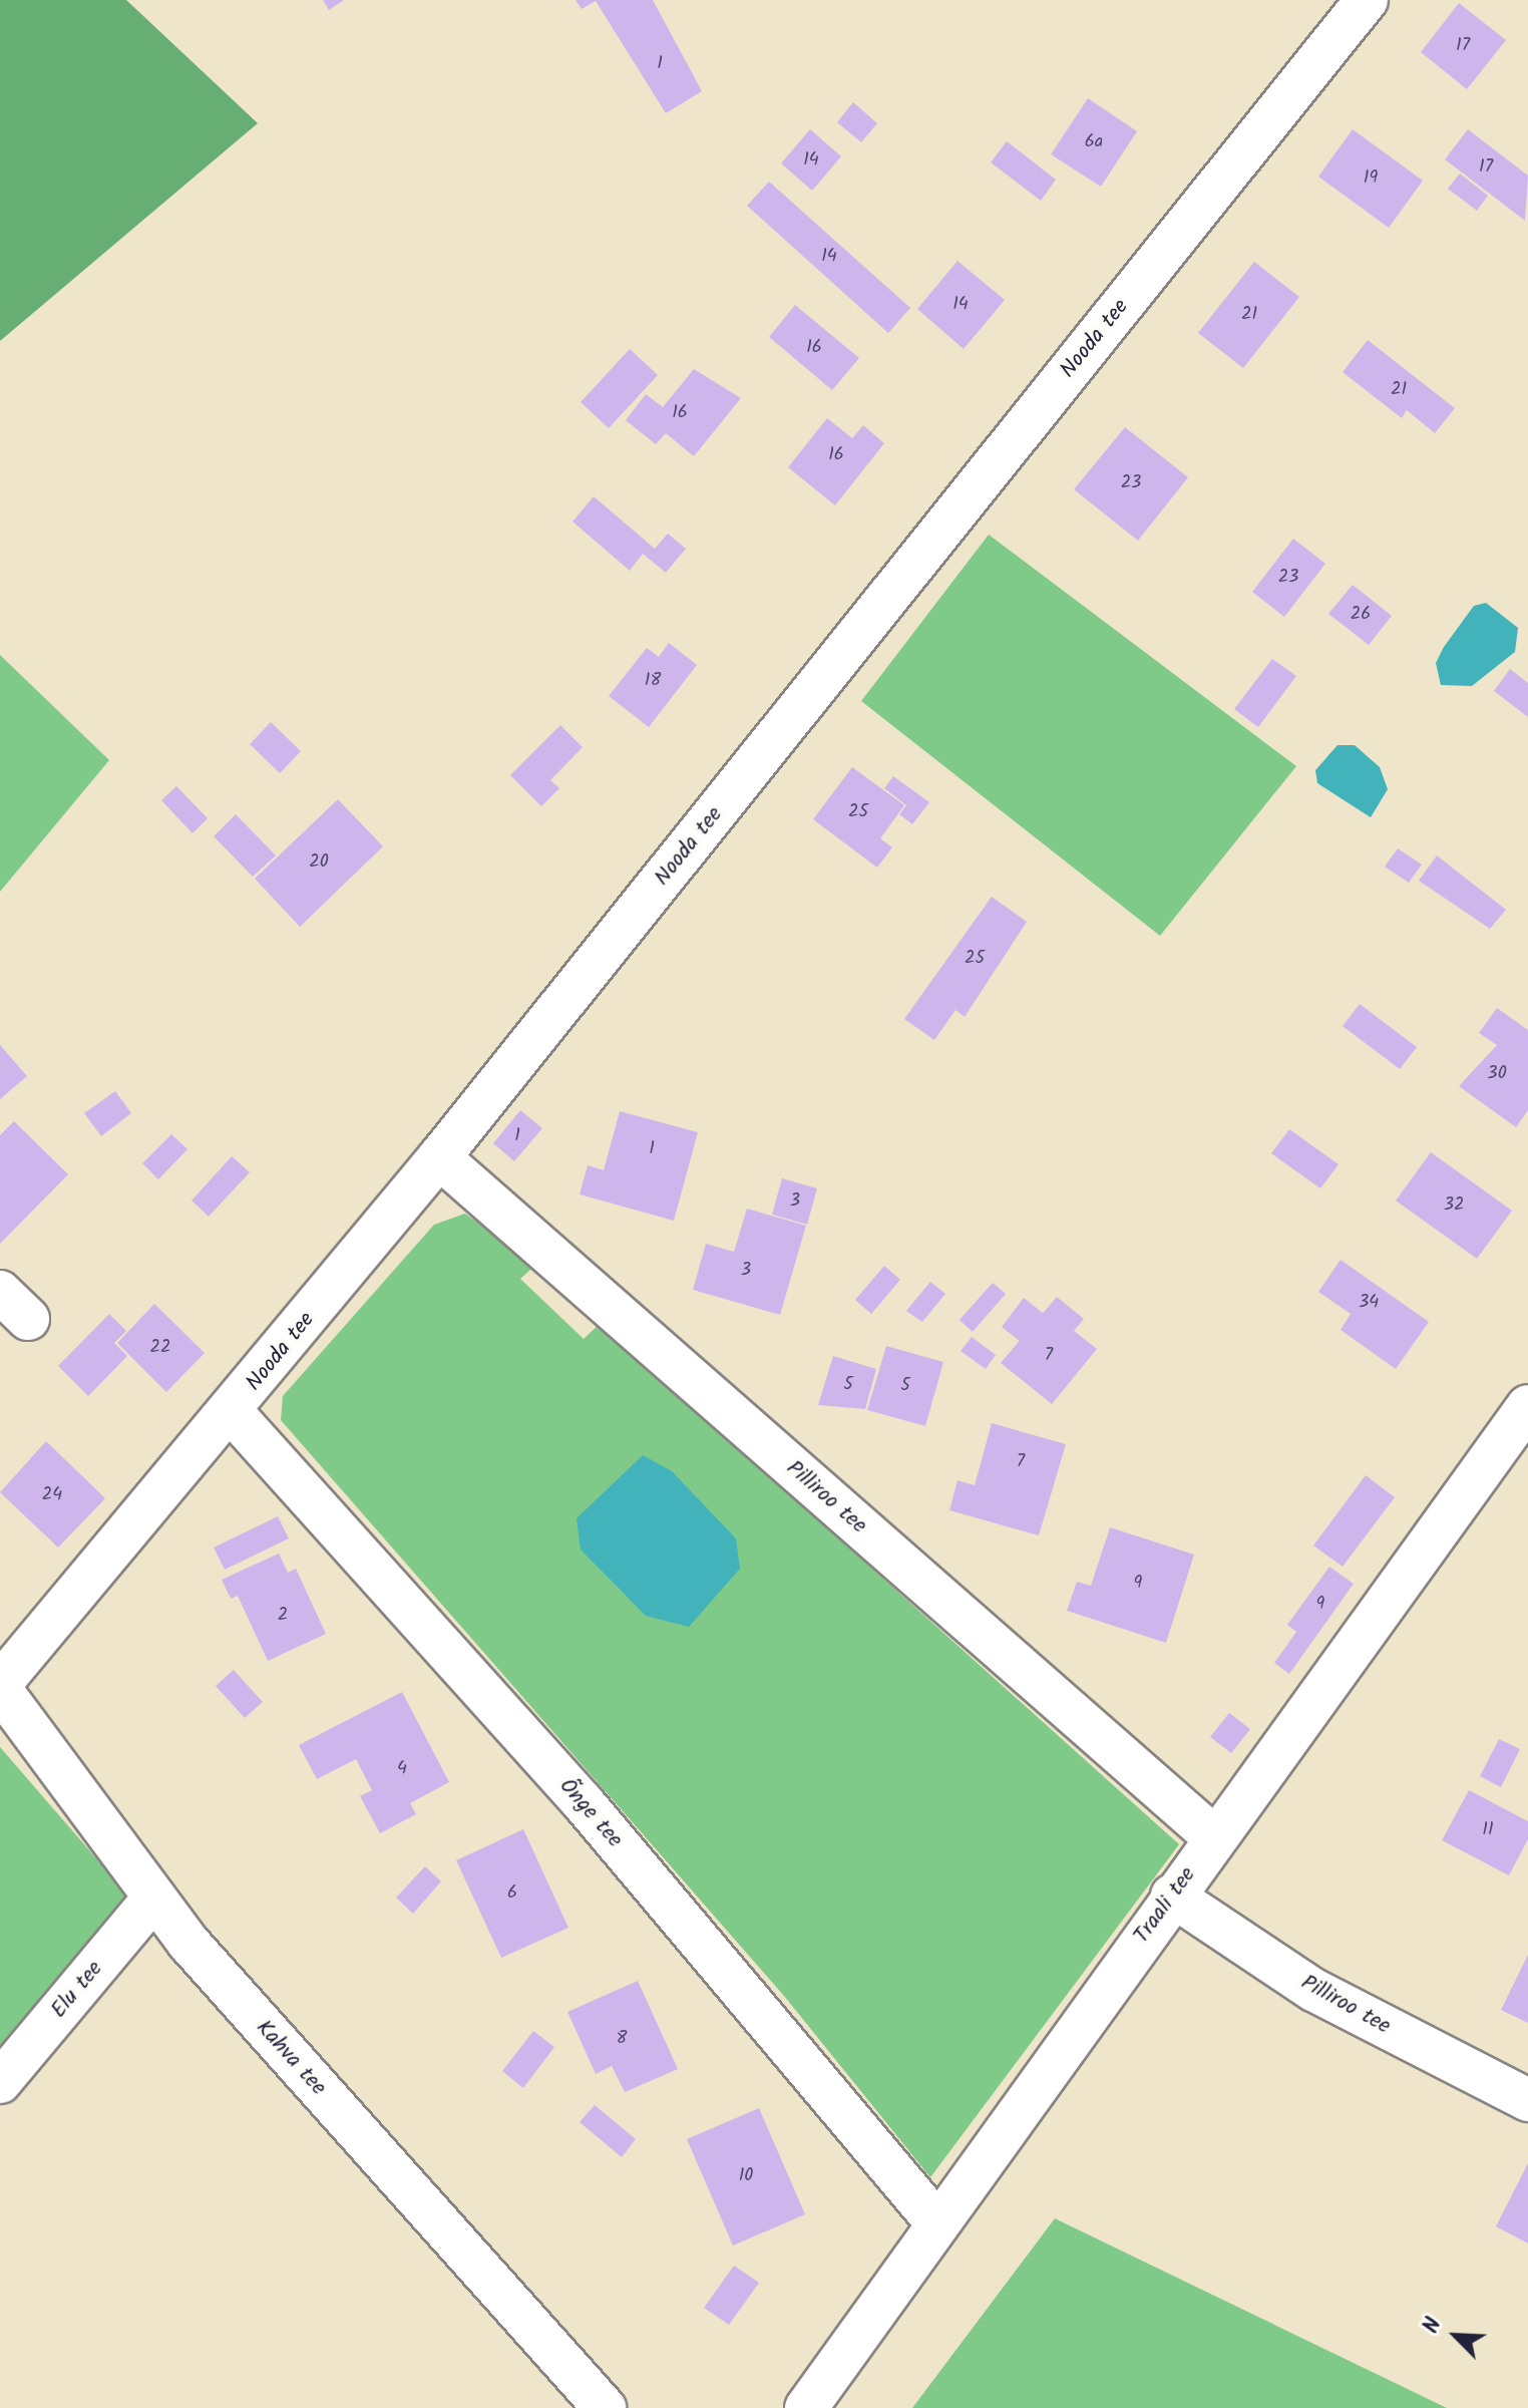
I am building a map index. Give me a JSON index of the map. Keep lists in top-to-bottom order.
{
  "streets": {
    "street": [
      "Nooda tee",
      "Pilliroo tee",
      "Õnge tee",
      "Traali tee",
      "Elu tee",
      "Kahva tee"
    ]
  },
  "crossings": [
    ["Nooda tee", "Pilliroo tee"],
    ["Nooda tee", "Õnge tee"],
    ["Nooda tee", "Kahva tee"],
    ["Pilliroo tee", "Traali tee"],
    ["Õnge tee", "Traali tee"],
    ["Elu tee", "Kahva tee"]
  ],
  "house_numbers": [
    "17",
    "1",
    "6a",
    "14",
    "17",
    "19",
    "14",
    "14",
    "21",
    "16",
    "21",
    "16",
    "16",
    "23",
    "23",
    "26",
    "18",
    "25",
    "20",
    "25",
    "30",
    "1",
    "1",
    "3",
    "32",
    "3",
    "34",
    "22",
    "7",
    "5",
    "5",
    "7",
    "24",
    "9",
    "9",
    "2",
    "4",
    "11",
    "6",
    "8",
    "10"
  ],
  "north": "top left"
}
